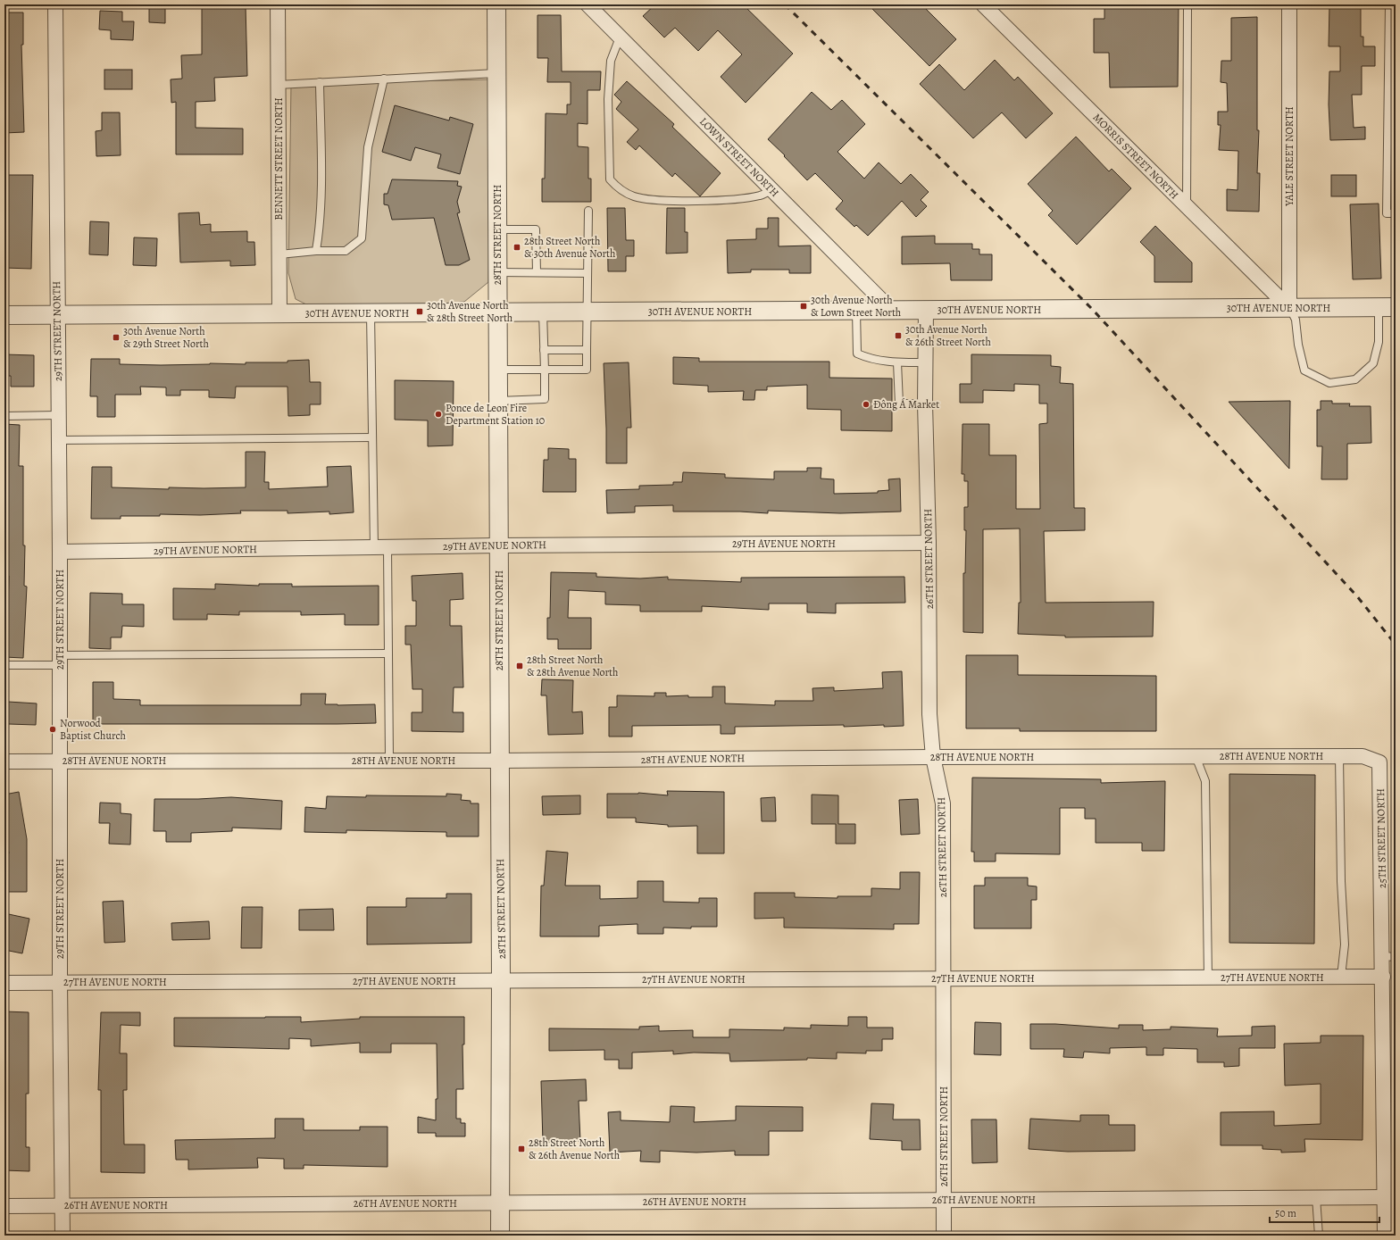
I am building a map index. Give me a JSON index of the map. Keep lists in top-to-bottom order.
{
  "streets": {
    "street": [
      "MORRIS STREET NORTH",
      "YALE STREET NORTH",
      "LOWN STREET NORTH",
      "BENNETT STREET NORTH",
      "28TH STREET NORTH",
      "30TH AVENUE NORTH",
      "29TH STREET NORTH",
      "29TH AVENUE NORTH",
      "26TH STREET NORTH",
      "28TH AVENUE NORTH",
      "25TH STREET NORTH",
      "27TH AVENUE NORTH",
      "26TH AVENUE NORTH"
    ]
  },
  "crossings": [
    ["MORRIS STREET NORTH", "YALE STREET NORTH"],
    ["MORRIS STREET NORTH", "30TH AVENUE NORTH"],
    ["YALE STREET NORTH", "30TH AVENUE NORTH"],
    ["LOWN STREET NORTH", "30TH AVENUE NORTH"],
    ["BENNETT STREET NORTH", "30TH AVENUE NORTH"],
    ["28TH STREET NORTH", "30TH AVENUE NORTH"],
    ["28TH STREET NORTH", "29TH AVENUE NORTH"],
    ["28TH STREET NORTH", "28TH AVENUE NORTH"],
    ["28TH STREET NORTH", "27TH AVENUE NORTH"],
    ["28TH STREET NORTH", "26TH AVENUE NORTH"],
    ["30TH AVENUE NORTH", "29TH STREET NORTH"],
    ["30TH AVENUE NORTH", "26TH STREET NORTH"],
    ["29TH STREET NORTH", "29TH AVENUE NORTH"],
    ["29TH STREET NORTH", "28TH AVENUE NORTH"],
    ["29TH STREET NORTH", "27TH AVENUE NORTH"],
    ["29TH STREET NORTH", "26TH AVENUE NORTH"],
    ["29TH AVENUE NORTH", "26TH STREET NORTH"],
    ["26TH STREET NORTH", "28TH AVENUE NORTH"],
    ["26TH STREET NORTH", "27TH AVENUE NORTH"],
    ["26TH STREET NORTH", "26TH AVENUE NORTH"],
    ["28TH AVENUE NORTH", "25TH STREET NORTH"],
    ["25TH STREET NORTH", "27TH AVENUE NORTH"],
    ["25TH STREET NORTH", "26TH AVENUE NORTH"]
  ],
  "places": {
    "transit": [
      "28th Street North & 30th Avenue North",
      "30th Avenue North & Lown Street North",
      "30th Avenue North & 28th Street North",
      "30th Avenue North & 26th Street North",
      "30th Avenue North & 29th Street North",
      "28th Street North & 28th Avenue North",
      "28th Street North & 26th Avenue North"
    ],
    "other": ["Đông Á Market", "Ponce de Leon Fire Department Station 10", "Norwood Baptist Church"]
  },
  "scale_bar": "50 m"
}
